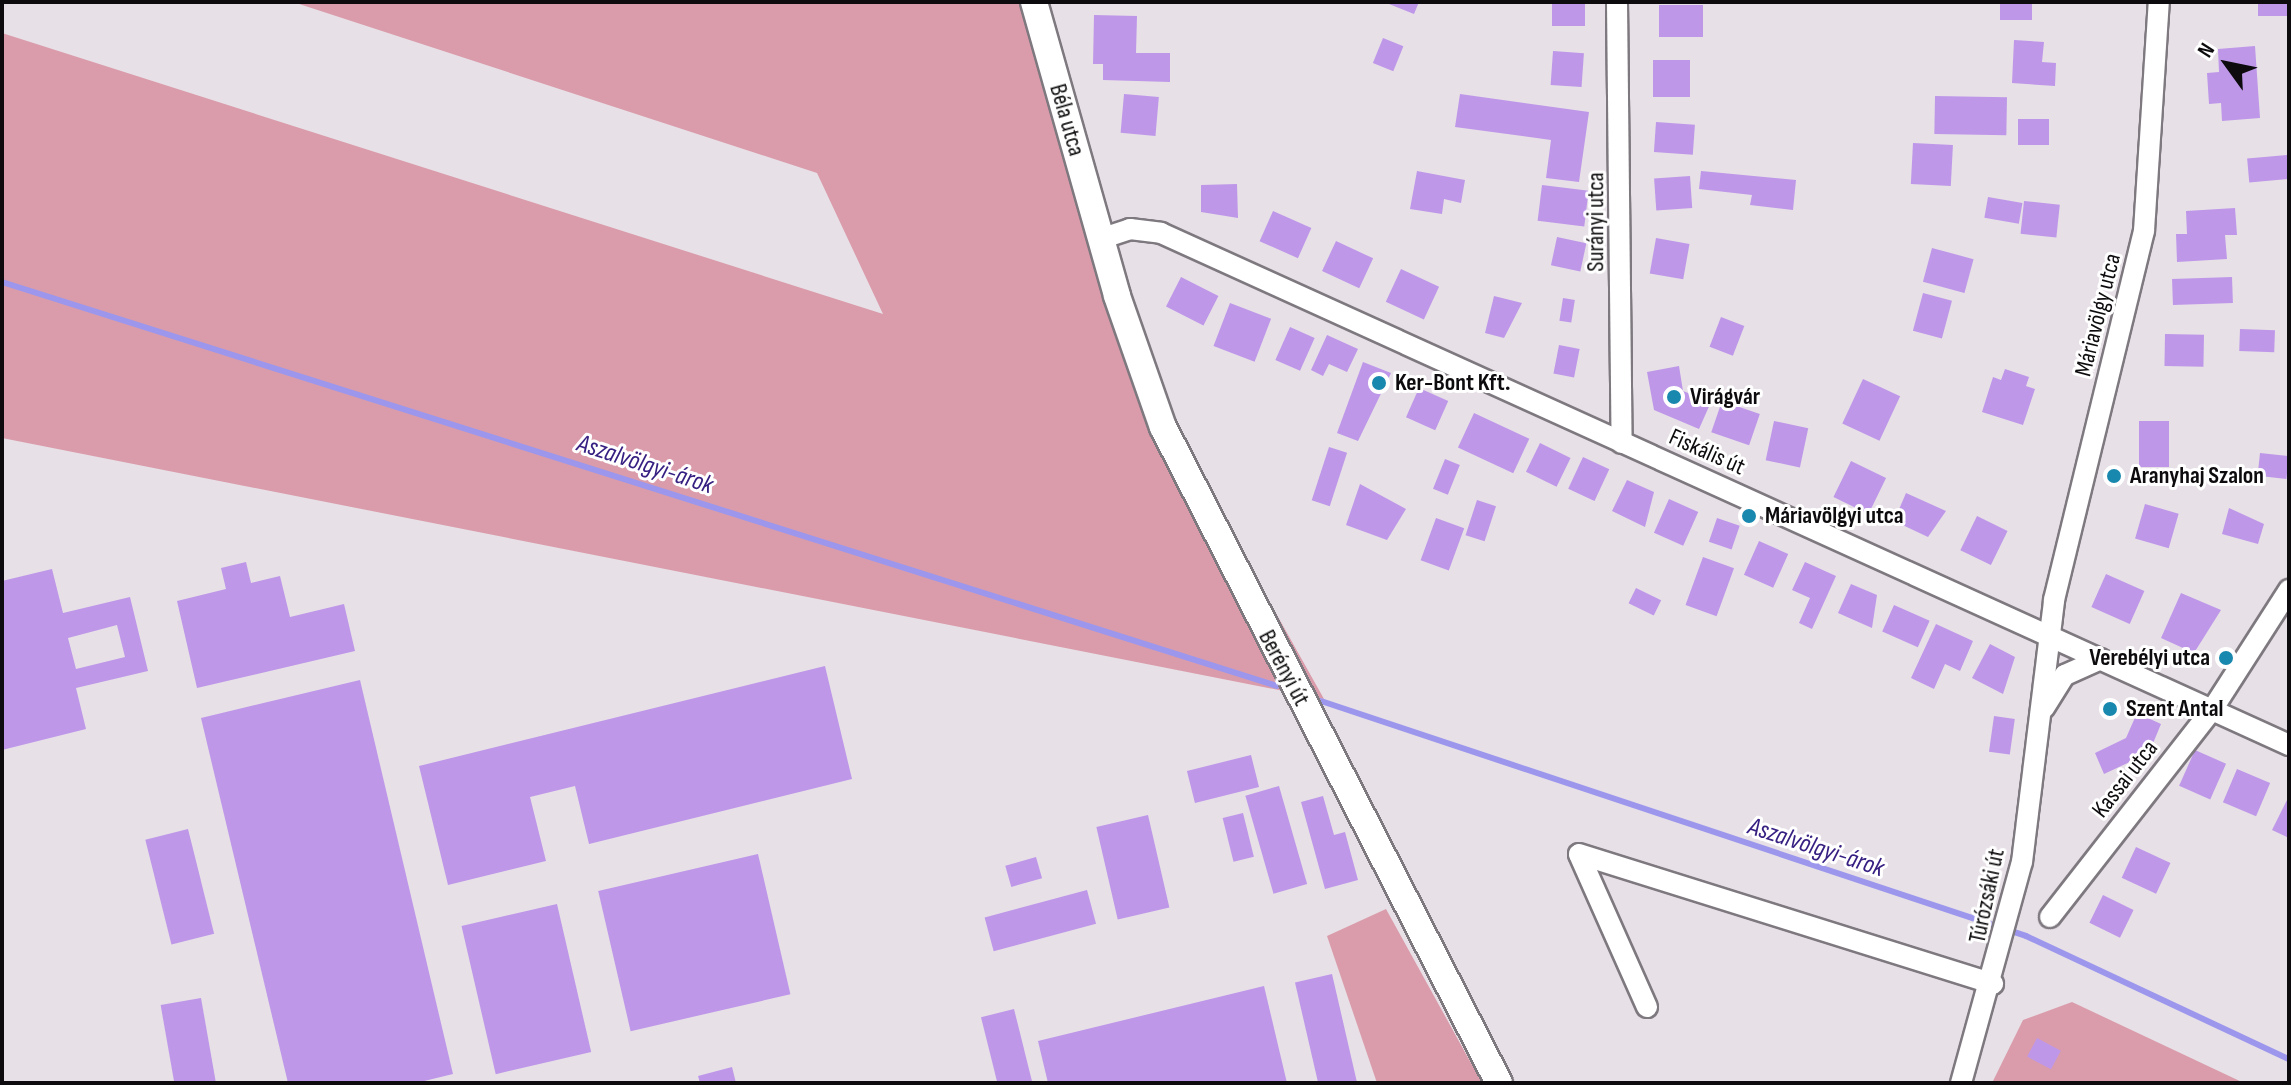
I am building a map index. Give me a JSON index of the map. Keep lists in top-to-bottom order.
{
  "streets": {
    "main road": ["Béla utca", "Berényi út"],
    "street": [
      "Surányi utca",
      "Máriavölgy utca",
      "Fiskális út",
      "Kassai utca",
      "Túrózsáki út"
    ]
  },
  "crossings": [
    ["Béla utca", "Fiskális út"],
    ["Béla utca", "Berényi út"],
    ["Surányi utca", "Fiskális út"],
    ["Máriavölgy utca", "Fiskális út"],
    ["Máriavölgy utca", "Túrózsáki út"],
    ["Fiskális út", "Berényi út"],
    ["Fiskális út", "Kassai utca"],
    ["Fiskális út", "Túrózsáki út"]
  ],
  "water": ["Aszalvölgyi-árok"],
  "places": [
    "Ker-Bont Kft.",
    "Virágvár",
    "Aranyhaj Szalon",
    "Máriavölgyi utca",
    "Verebélyi utca",
    "Szent Antal"
  ],
  "north": "top left"
}
